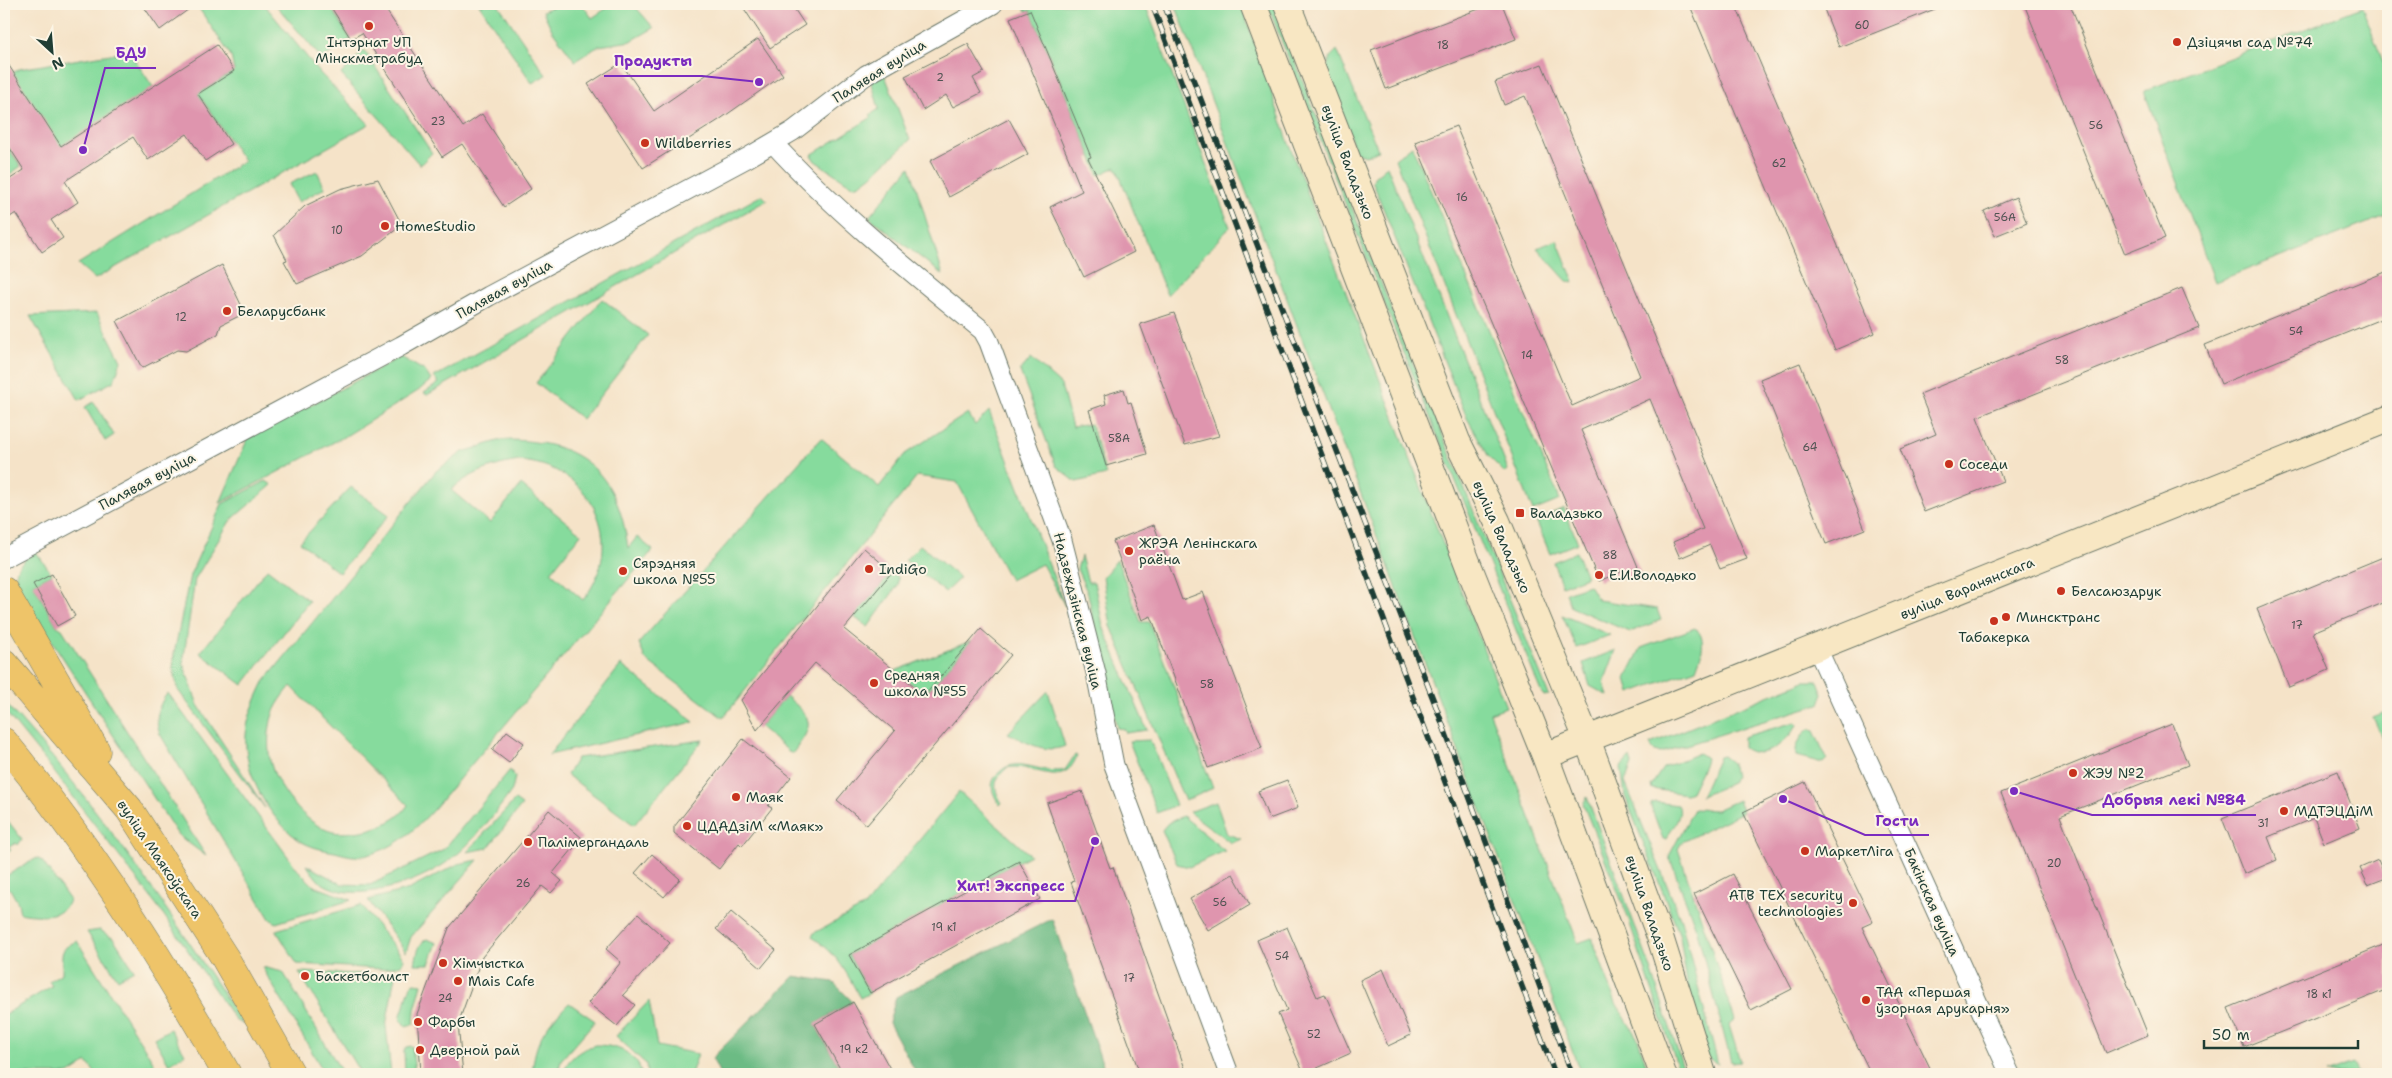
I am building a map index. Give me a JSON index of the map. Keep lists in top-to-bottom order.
{
  "streets": {
    "main road": ["вуліца Валадзько", "вуліца Варанянскага", "вуліца Маякоўскага"],
    "street": ["Палявая вуліца", "Надзеждзінская вуліца", "Бакінская вуліца"]
  },
  "crossings": [
    ["Палявая вуліца", "Надзеждзінская вуліца"],
    ["вуліца Валадзько", "вуліца Варанянскага"],
    ["вуліца Варанянскага", "Бакінская вуліца"]
  ],
  "places": {
    "other": [
      "Інтэрнат УП Мінскметрабуд",
      "Дзіцячы сад №74",
      "Продукты",
      "Wildberries",
      "БДУ",
      "HomeStudio",
      "Беларусбанк",
      "Соседи",
      "ЖРЭА Ленінскага раёна",
      "IndiGo",
      "Сярэдняя школа №55",
      "Е.И.Володько",
      "Белсаюздрук",
      "Минсктранс",
      "Табакерка",
      "Средняя школа №55",
      "ЖЭУ №2",
      "Добрыя лекі №84",
      "Маяк",
      "Гости",
      "МДТЭЦДіМ",
      "ЦДАДзіМ «Маяк»",
      "Хит! Экспресс",
      "Палімергандаль",
      "МаркетЛіга",
      "ATB TEX security technologies",
      "Хімчыстка",
      "Баскетболист",
      "Mais Cafe",
      "ТАА «Першая ўзорная друкарня»",
      "Фарбы",
      "Дверной рай"
    ],
    "transit": ["Валадзько"]
  },
  "house_numbers": [
    "60",
    "18",
    "2",
    "23",
    "56",
    "62",
    "16",
    "56А",
    "10",
    "12",
    "54",
    "14",
    "58",
    "58А",
    "64",
    "88",
    "17",
    "58",
    "31",
    "20",
    "26",
    "56",
    "19 к1",
    "54",
    "17",
    "18 к1",
    "24",
    "52",
    "19 к2"
  ],
  "scale_bar": "50 m",
  "north": "bottom right"
}
